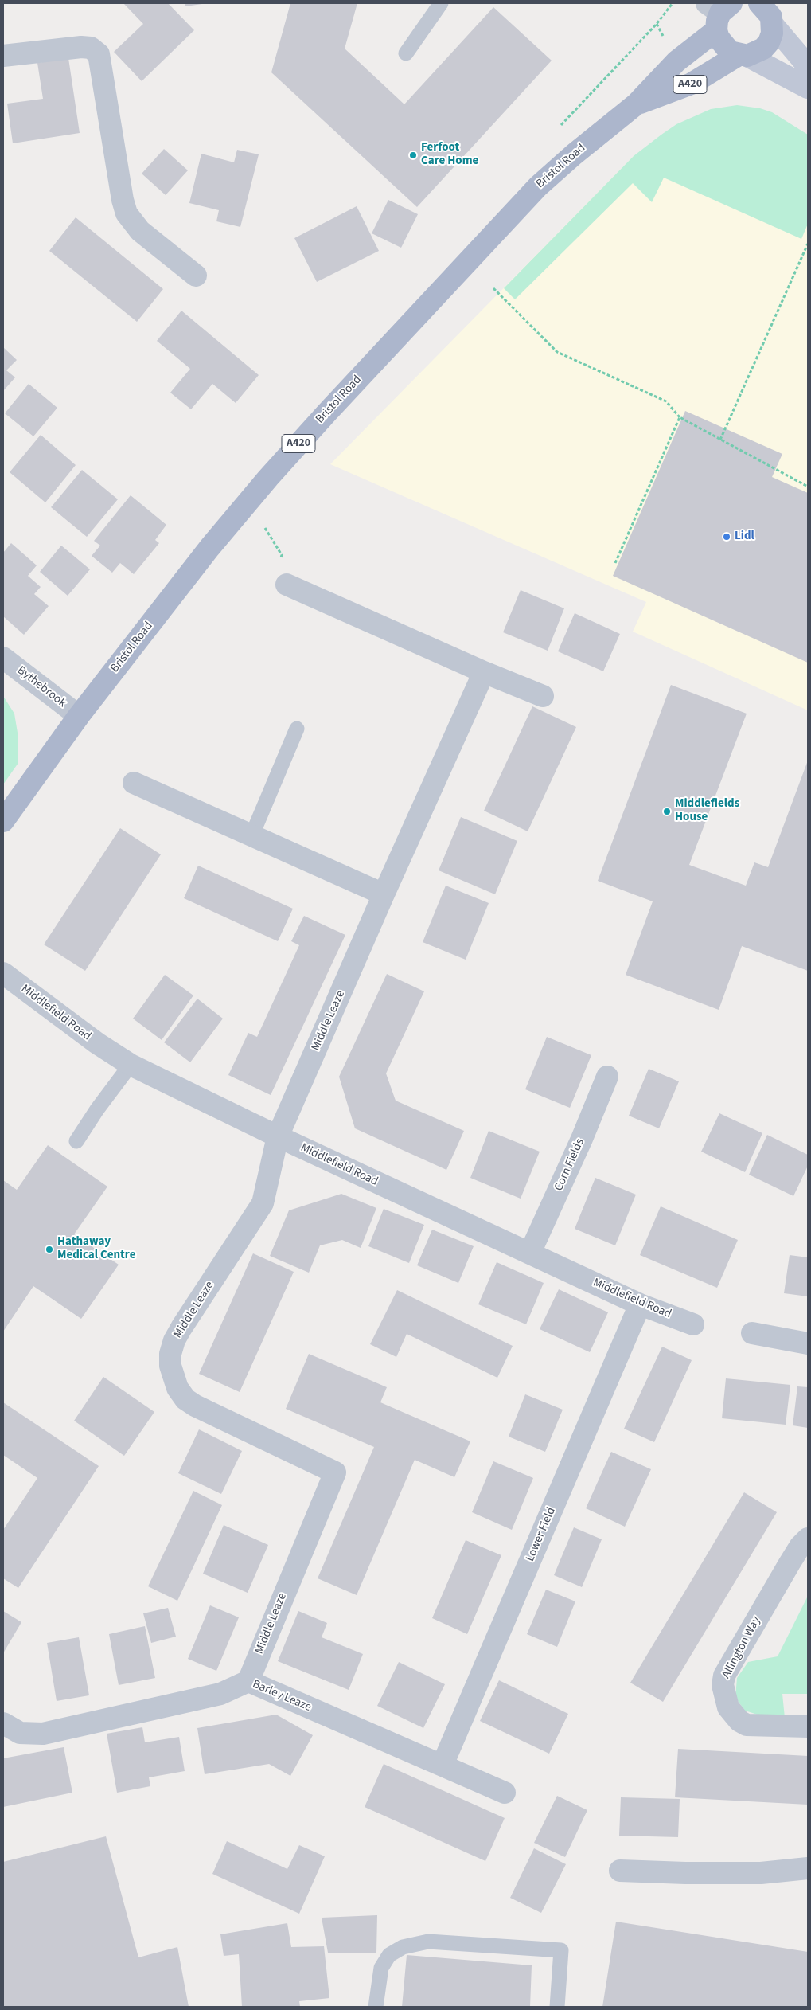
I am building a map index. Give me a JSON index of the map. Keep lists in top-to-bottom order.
{
  "streets": {
    "main road": ["A420", "Bristol Road"],
    "street": [
      "Bythebrook",
      "Middlefield Road",
      "Middle Leaze",
      "Corn Fields",
      "Lower Field",
      "Allington Way",
      "Barley Leaze"
    ]
  },
  "crossings": [
    ["Bristol Road", "Bythebrook"],
    ["Middlefield Road", "Middle Leaze"],
    ["Middlefield Road", "Corn Fields"],
    ["Middlefield Road", "Lower Field"],
    ["Middle Leaze", "Barley Leaze"],
    ["Lower Field", "Barley Leaze"]
  ],
  "places": [
    "Ferfoot Care Home",
    "Lidl",
    "Middlefields House",
    "Hathaway Medical Centre"
  ]
}
